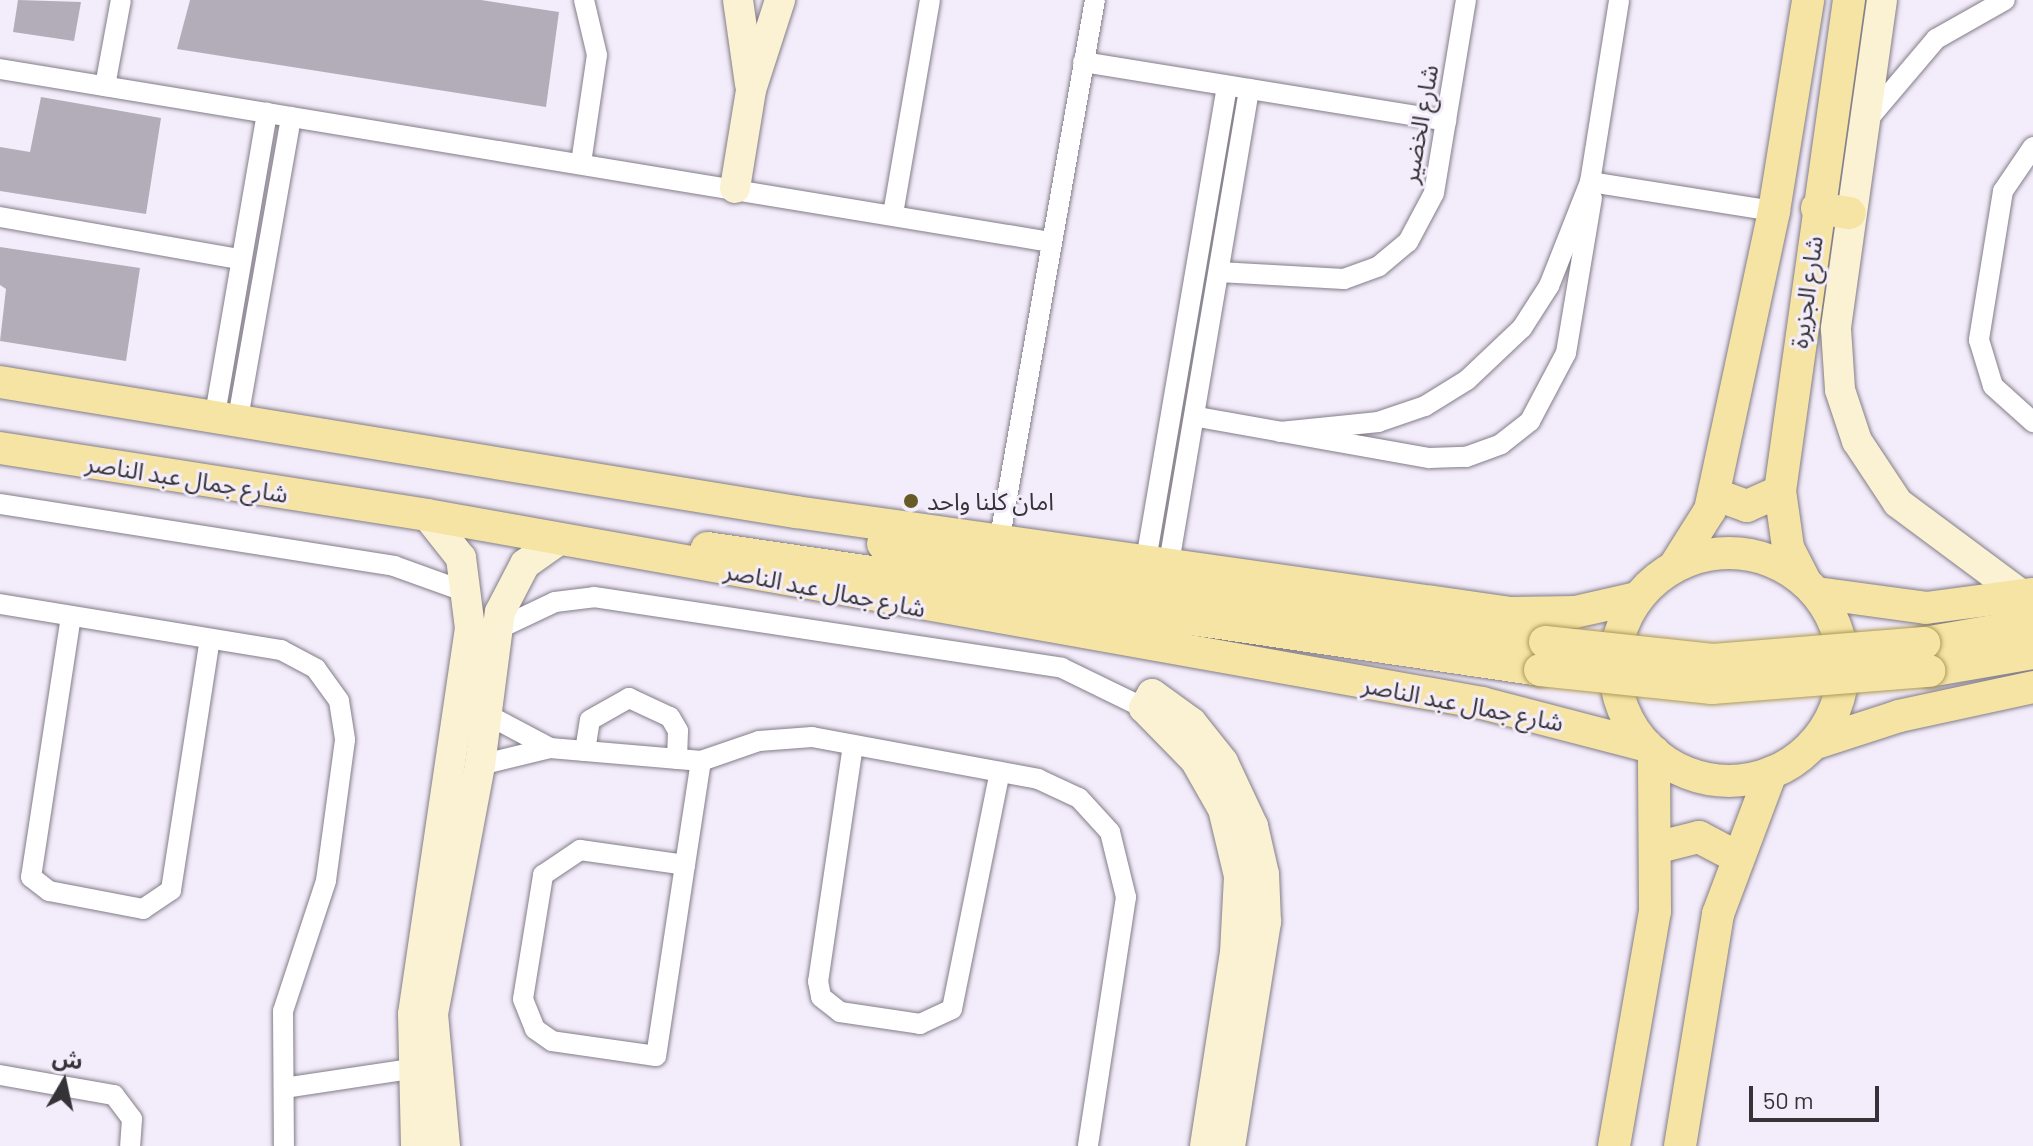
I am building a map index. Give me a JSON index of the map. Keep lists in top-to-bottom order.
{
  "streets": {
    "main road": ["شارع الجزيرة", "شارع جمال عبد الناصر"],
    "street": ["شارع الخضير"]
  },
  "crossings": [
    ["شارع الجزيرة", "شارع جمال عبد الناصر"]
  ],
  "places": ["امان كلنا واحد"],
  "scale_bar": "50 m",
  "north": "top"
}
